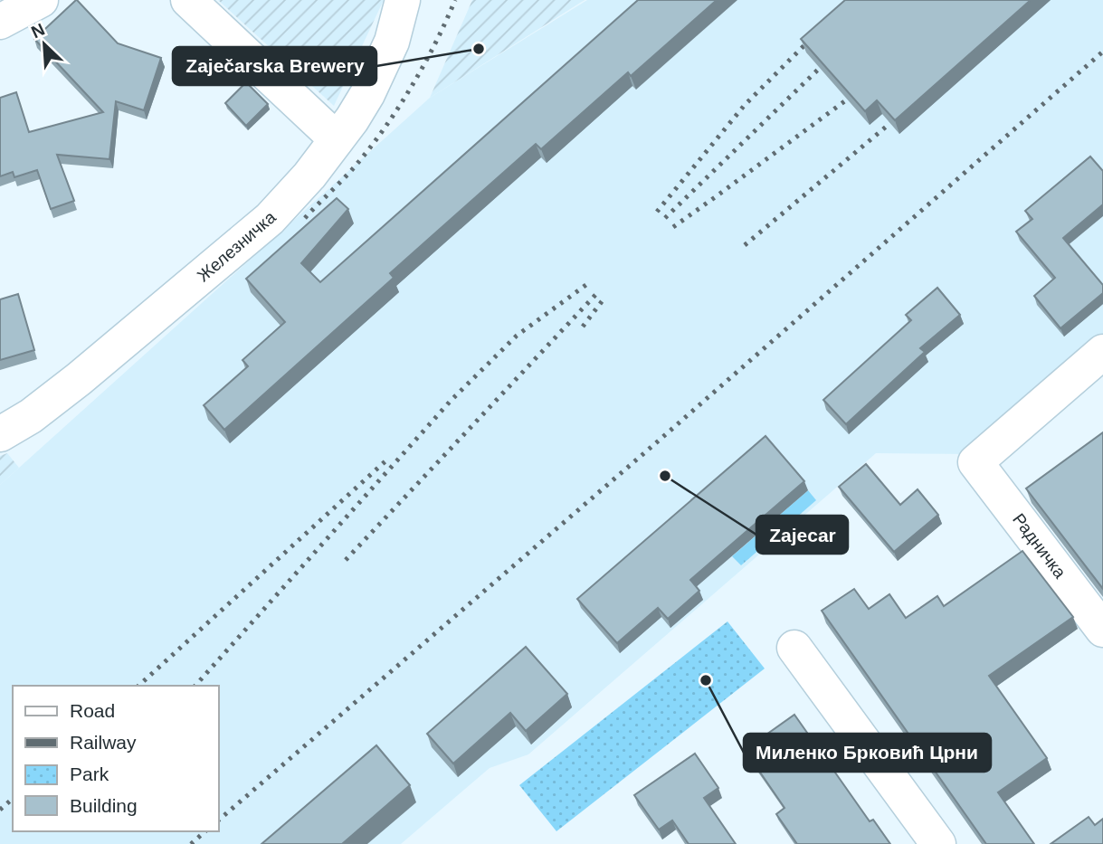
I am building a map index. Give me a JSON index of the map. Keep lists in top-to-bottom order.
{
  "streets": {
    "street": ["Железничка", "Радничка"]
  },
  "places": ["Zaječarska Brewery", "Zajecar", "Миленко Брковић Црни"],
  "legend": [
    "Road",
    "Railway",
    "Park",
    "Building"
  ],
  "north": "top left"
}
